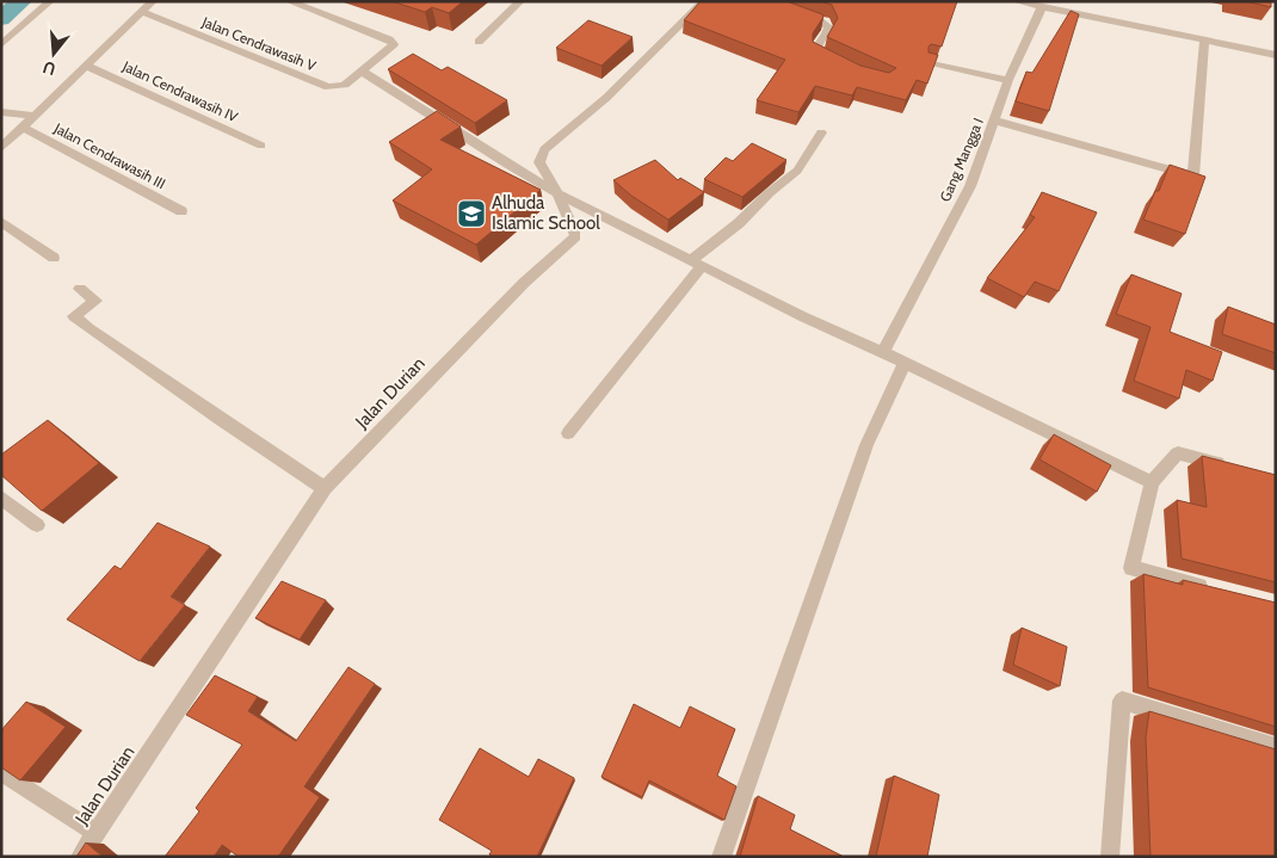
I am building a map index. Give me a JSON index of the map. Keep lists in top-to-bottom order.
{
  "streets": {
    "street": [
      "Jalan Cendrawasih V",
      "Jalan Cendrawasih IV",
      "Jalan Cendrawasih III",
      "Gang Mangga I",
      "Jalan Durian"
    ]
  },
  "places": {
    "school or university": ["Alhuda Islamic School"]
  },
  "north": "bottom"
}
